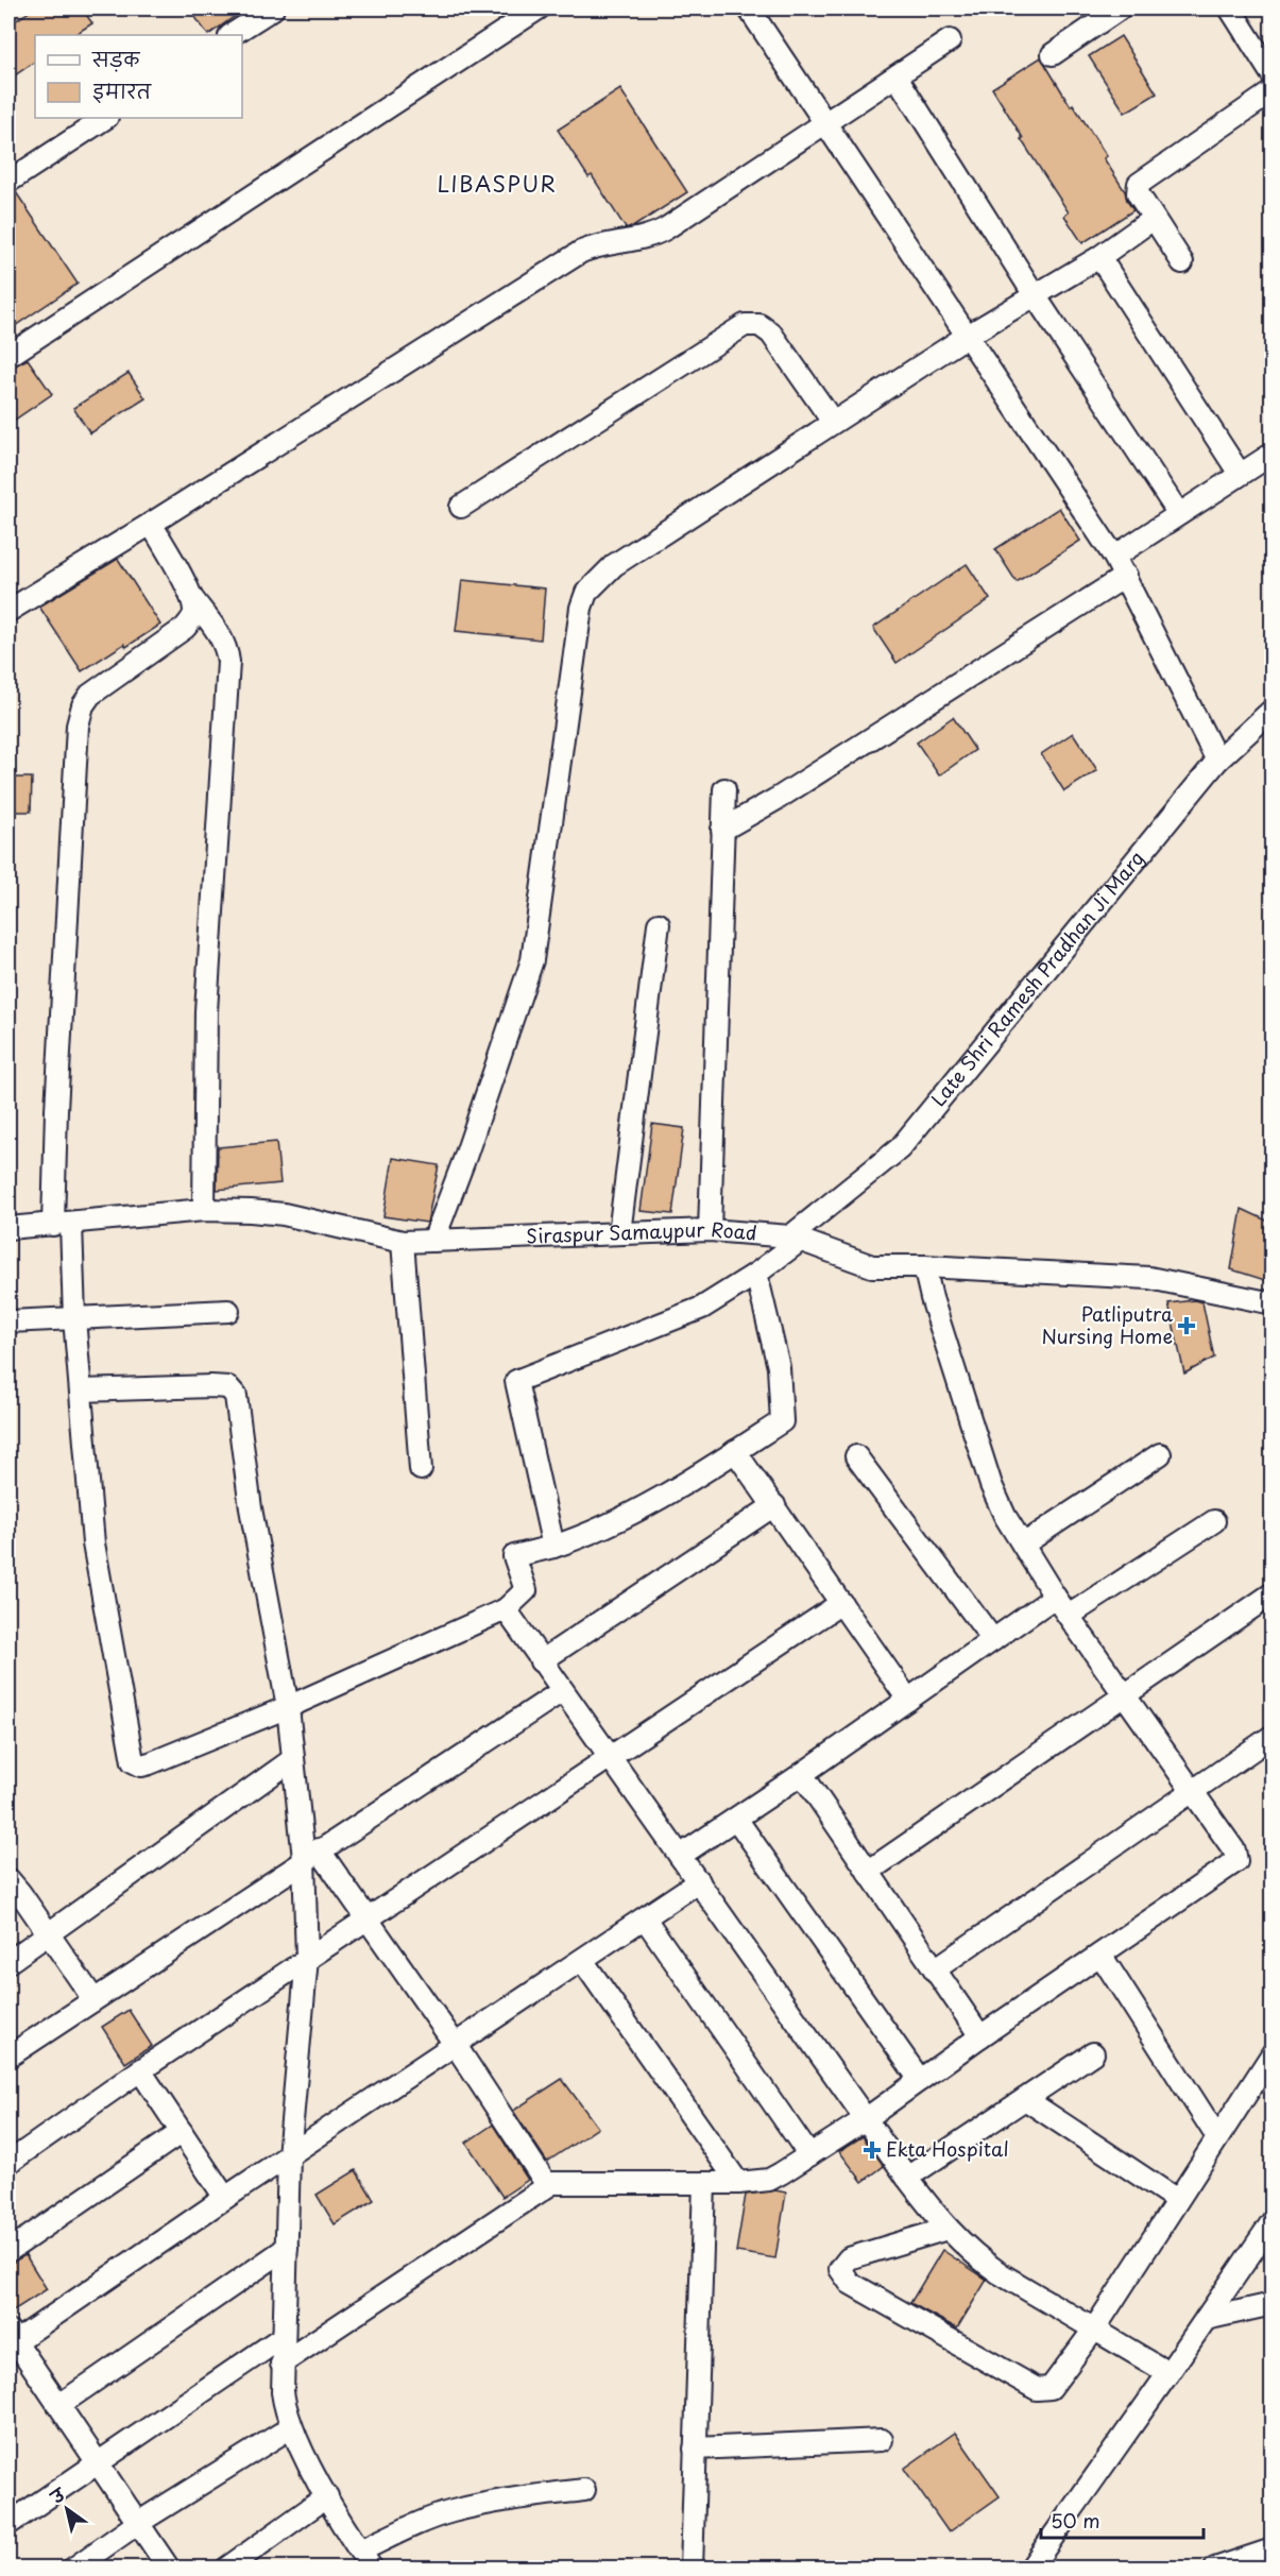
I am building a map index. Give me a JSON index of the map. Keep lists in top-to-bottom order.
{
  "streets": {
    "street": ["Late Shri Ramesh Pradhan Ji Marg", "Siraspur Samaypur Road"]
  },
  "crossings": [
    ["Late Shri Ramesh Pradhan Ji Marg", "Siraspur Samaypur Road"]
  ],
  "districts": ["LIBASPUR"],
  "places": {
    "health": ["Patliputra Nursing Home", "Ekta Hospital"]
  },
  "legend": ["सड़क", "इमारत"],
  "scale_bar": "50 m",
  "north": "top left"
}
